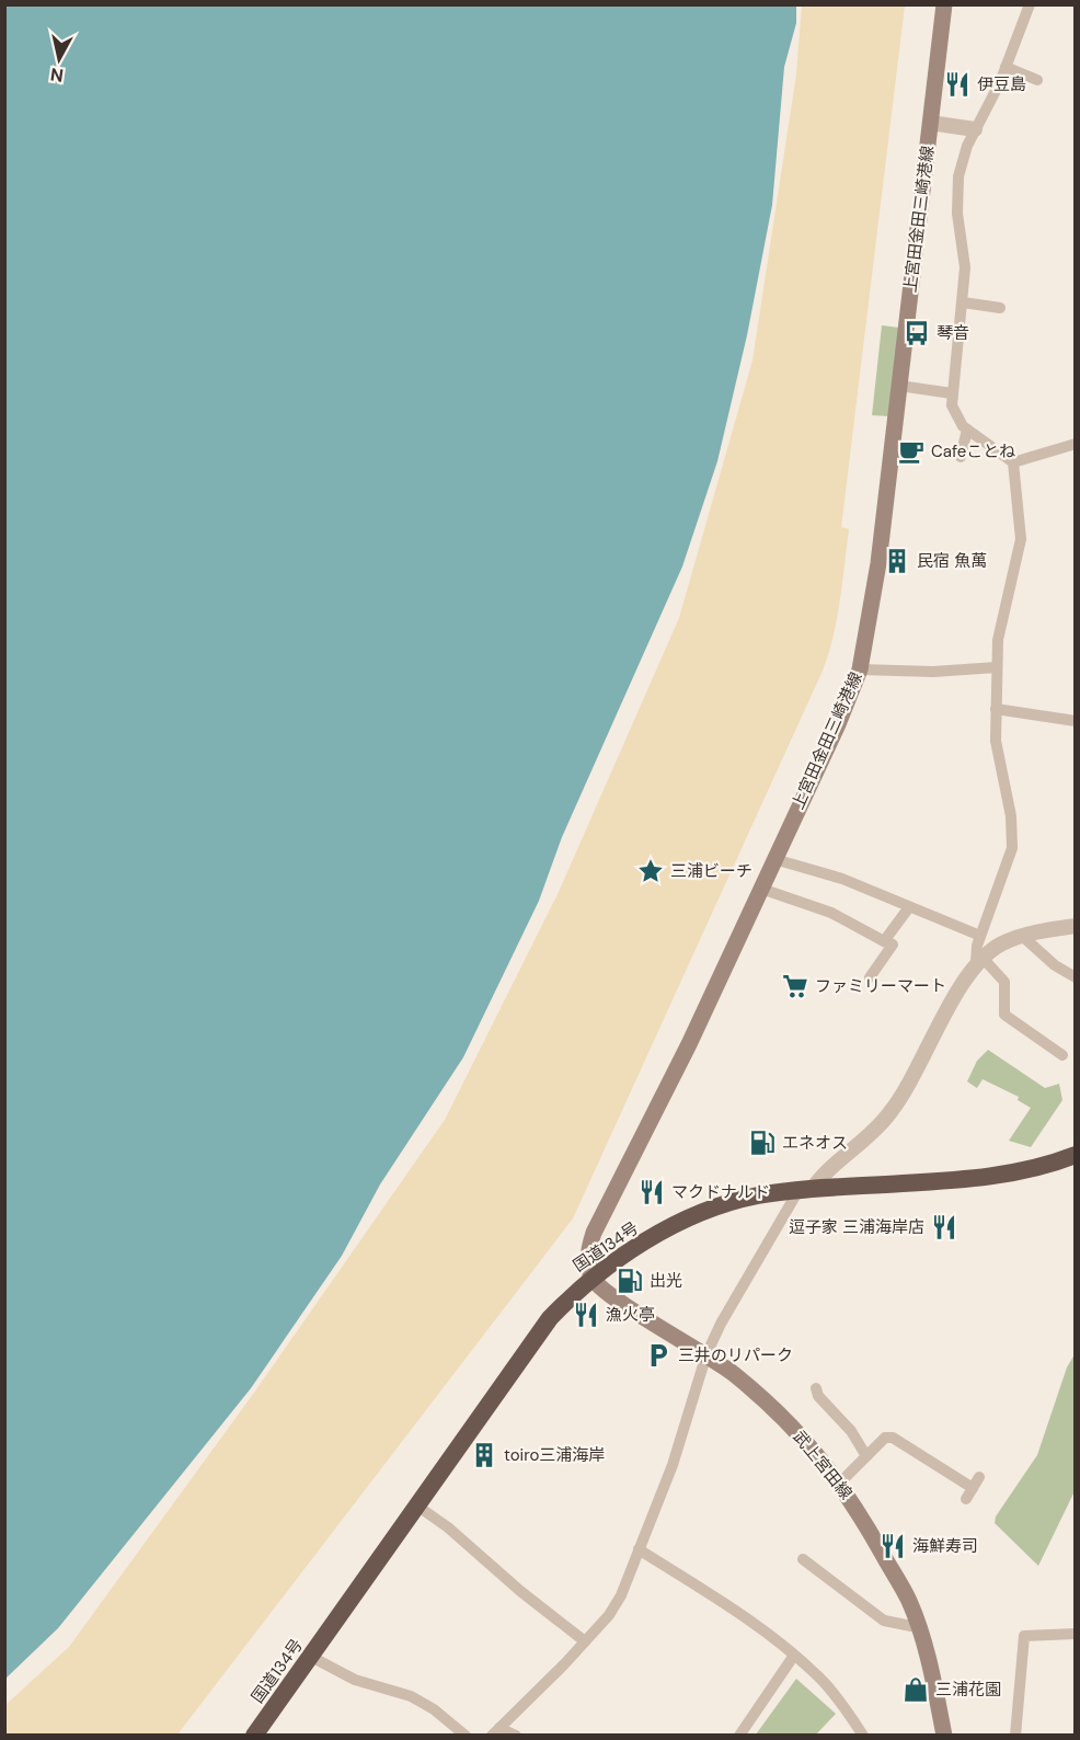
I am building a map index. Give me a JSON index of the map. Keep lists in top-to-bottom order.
{
  "streets": {
    "highway": ["国道134号"],
    "main road": ["上宮田金田三崎港線", "武上宮田線"]
  },
  "crossings": [
    ["上宮田金田三崎港線", "国道134号"],
    ["上宮田金田三崎港線", "武上宮田線"],
    ["国道134号", "武上宮田線"]
  ],
  "places": {
    "restaurant": [
      "伊豆島",
      "マクドナルド",
      "逗子家 三浦海岸店",
      "漁火亭",
      "海鮮寿司"
    ],
    "bus stop": ["琴音"],
    "cafe": ["Cafeことね"],
    "building": ["民宿 魚萬", "toiro三浦海岸"],
    "place": ["三浦ビーチ"],
    "supermarket": ["ファミリーマート"],
    "fuel station": ["エネオス", "出光"],
    "parking": ["三井のリパーク"],
    "shop": ["三浦花園"]
  },
  "north": "bottom"
}
